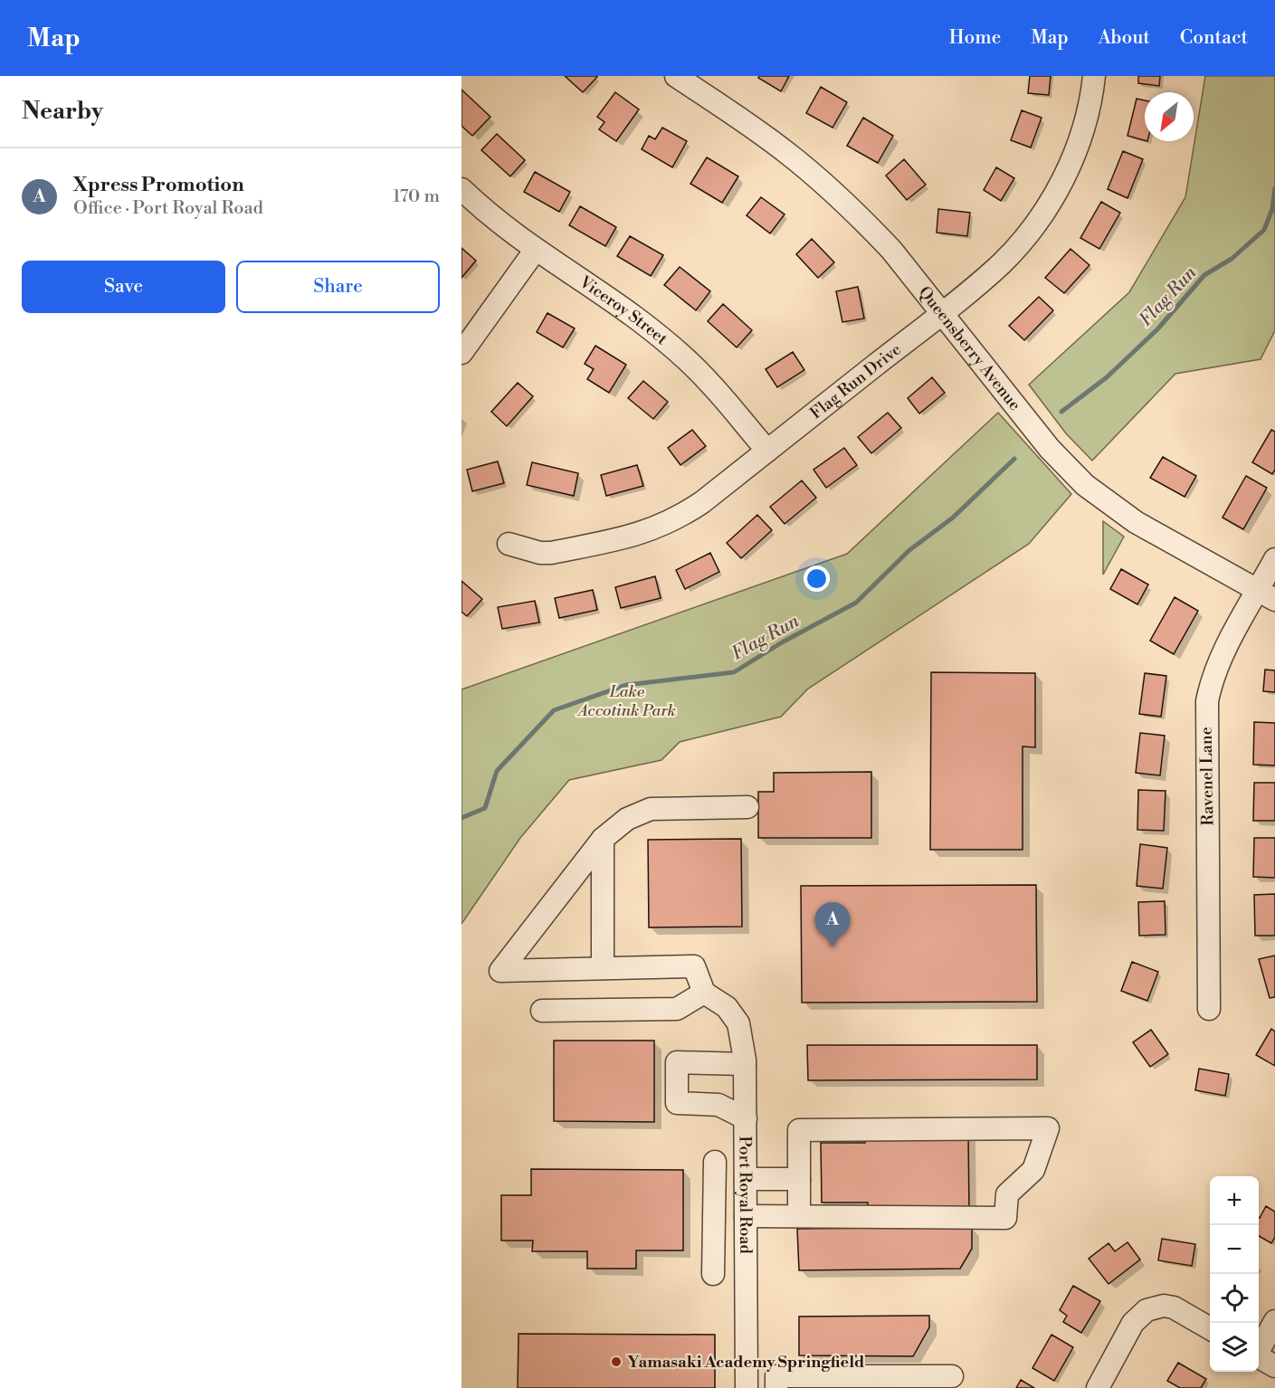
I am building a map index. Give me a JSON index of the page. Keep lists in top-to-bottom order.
{
  "streets": {
    "street": [
      "Viceroy Street",
      "Queensberry Avenue",
      "Flag Run Drive",
      "Ravenel Lane",
      "Port Royal Road"
    ]
  },
  "crossings": [
    ["Viceroy Street", "Flag Run Drive"],
    ["Queensberry Avenue", "Flag Run Drive"],
    ["Queensberry Avenue", "Ravenel Lane"]
  ],
  "water": ["Flag Run"],
  "parks": ["Lake Accotink Park"],
  "places": ["Yamasaki Academy Springfield"],
  "north": "bottom left",
  "page": {
    "header": "Map",
    "nav": [
      "Home",
      "Map",
      "About",
      "Contact"
    ],
    "heading": "Nearby",
    "list": [
      {
        "mark": "A",
        "name": "Xpress Promotion",
        "note": "Office · Port Royal Road",
        "value": "170 m"
      }
    ],
    "buttons": ["Save", "Share"],
    "pins": "A",
    "map_buttons": ["+", "−"]
  }
}
